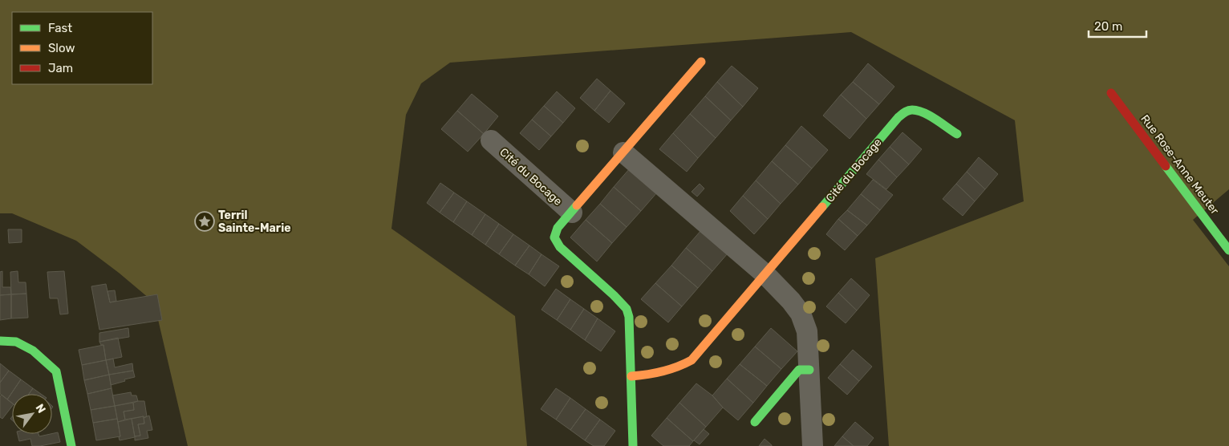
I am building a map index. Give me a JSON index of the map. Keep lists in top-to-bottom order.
{
  "streets": {
    "street": ["Rue Rose-Anne Meuter", "Cité du Bocage"]
  },
  "places": {
    "place": ["Terril Sainte-Marie"]
  },
  "legend": ["Fast", "Slow", "Jam"],
  "scale_bar": "20 m",
  "north": "top right"
}
